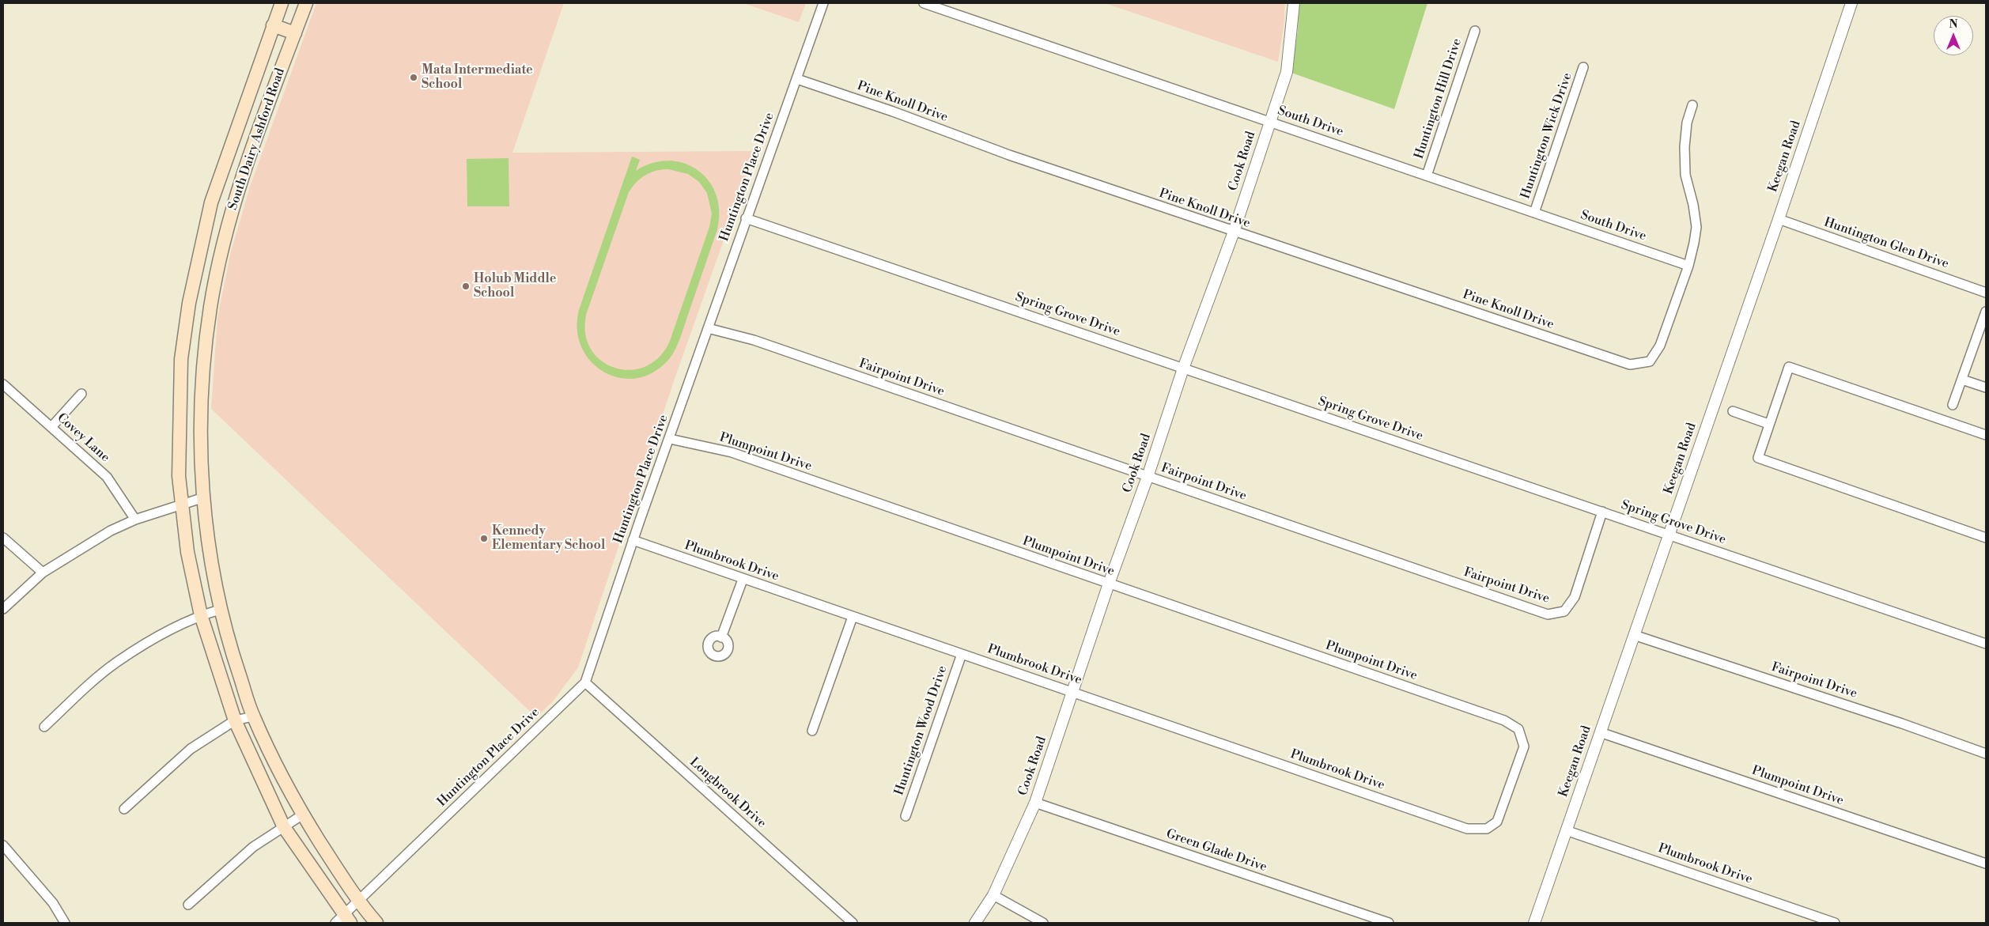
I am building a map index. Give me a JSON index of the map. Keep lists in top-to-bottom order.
{
  "streets": {
    "main road": ["South Dairy Ashford Road"],
    "street": [
      "Huntington Hill Drive",
      "Pine Knoll Drive",
      "South Drive",
      "Huntington Wick Drive",
      "Keegan Road",
      "Cook Road",
      "Huntington Place Drive",
      "Huntington Glen Drive",
      "Spring Grove Drive",
      "Fairpoint Drive",
      "Covey Lane",
      "Plumpoint Drive",
      "Plumbrook Drive",
      "Huntington Wood Drive",
      "Longbrook Drive",
      "Green Glade Drive"
    ]
  },
  "crossings": [
    ["Huntington Hill Drive", "South Drive"],
    ["Pine Knoll Drive", "South Drive"],
    ["Pine Knoll Drive", "Cook Road"],
    ["Pine Knoll Drive", "Huntington Place Drive"],
    ["South Drive", "Huntington Wick Drive"],
    ["South Drive", "Cook Road"],
    ["South Dairy Ashford Road", "Huntington Place Drive"],
    ["Keegan Road", "Huntington Glen Drive"],
    ["Keegan Road", "Spring Grove Drive"],
    ["Keegan Road", "Fairpoint Drive"],
    ["Keegan Road", "Plumpoint Drive"],
    ["Keegan Road", "Plumbrook Drive"],
    ["Cook Road", "Spring Grove Drive"],
    ["Cook Road", "Fairpoint Drive"],
    ["Cook Road", "Plumpoint Drive"],
    ["Cook Road", "Plumbrook Drive"],
    ["Cook Road", "Green Glade Drive"],
    ["Huntington Place Drive", "Spring Grove Drive"],
    ["Huntington Place Drive", "Fairpoint Drive"],
    ["Huntington Place Drive", "Plumpoint Drive"],
    ["Huntington Place Drive", "Plumbrook Drive"],
    ["Huntington Place Drive", "Longbrook Drive"],
    ["Spring Grove Drive", "Fairpoint Drive"],
    ["Plumpoint Drive", "Plumbrook Drive"],
    ["Plumbrook Drive", "Huntington Wood Drive"]
  ],
  "places": ["Mata Intermediate School", "Holub Middle School", "Kennedy Elementary School"],
  "north": "top"
}
